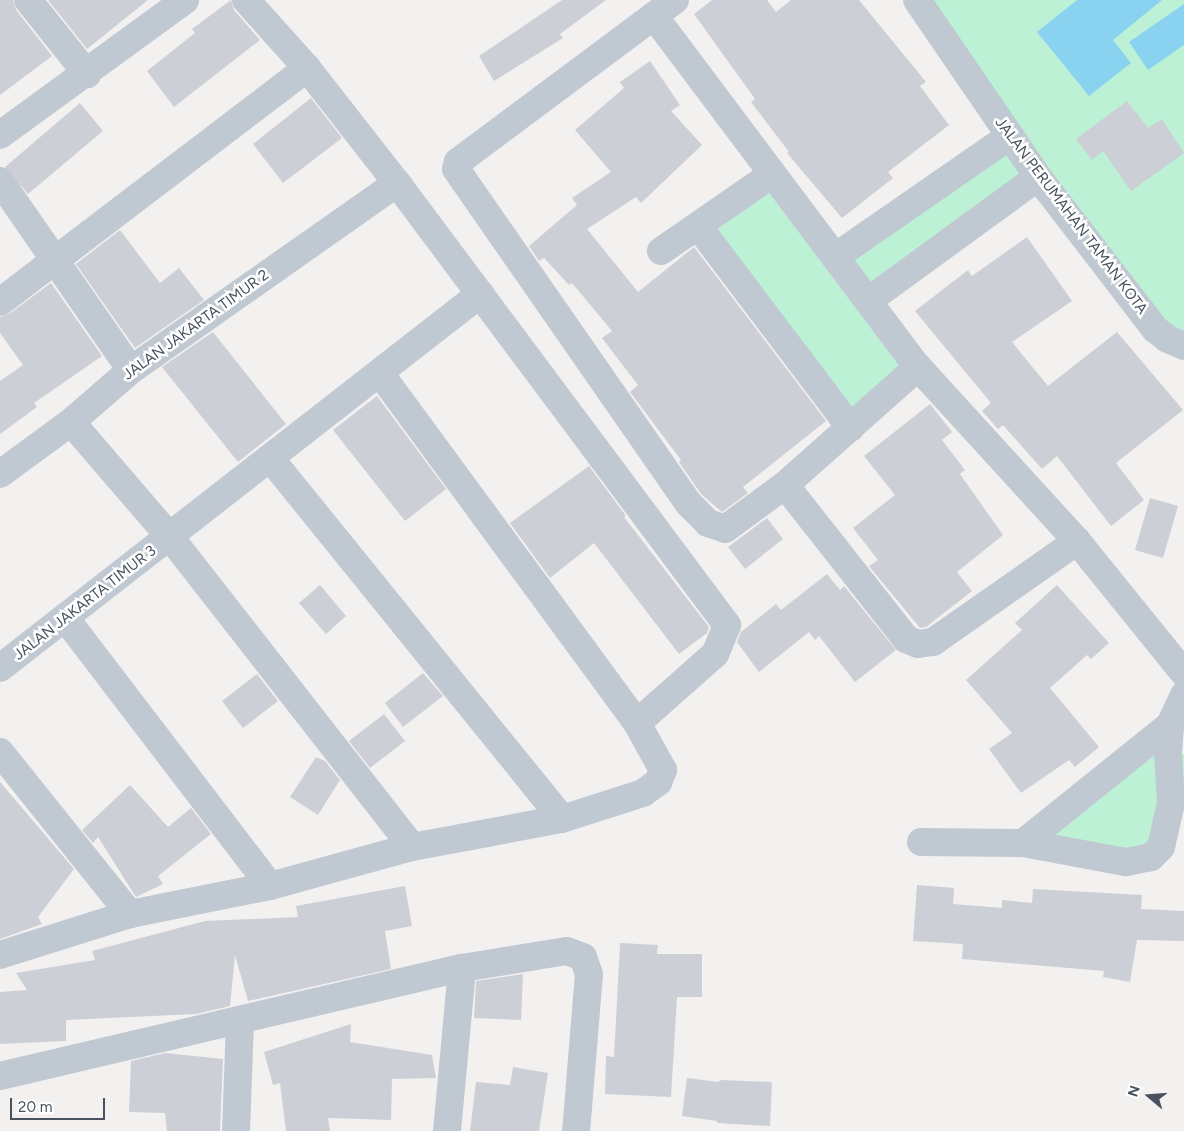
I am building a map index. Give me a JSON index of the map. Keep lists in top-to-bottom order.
{
  "streets": {
    "street": ["JALAN PERUMAHAN TAMAN KOTA", "JALAN JAKARTA TIMUR 2", "JALAN JAKARTA TIMUR 3"]
  },
  "scale_bar": "20 m",
  "north": "left"
}
